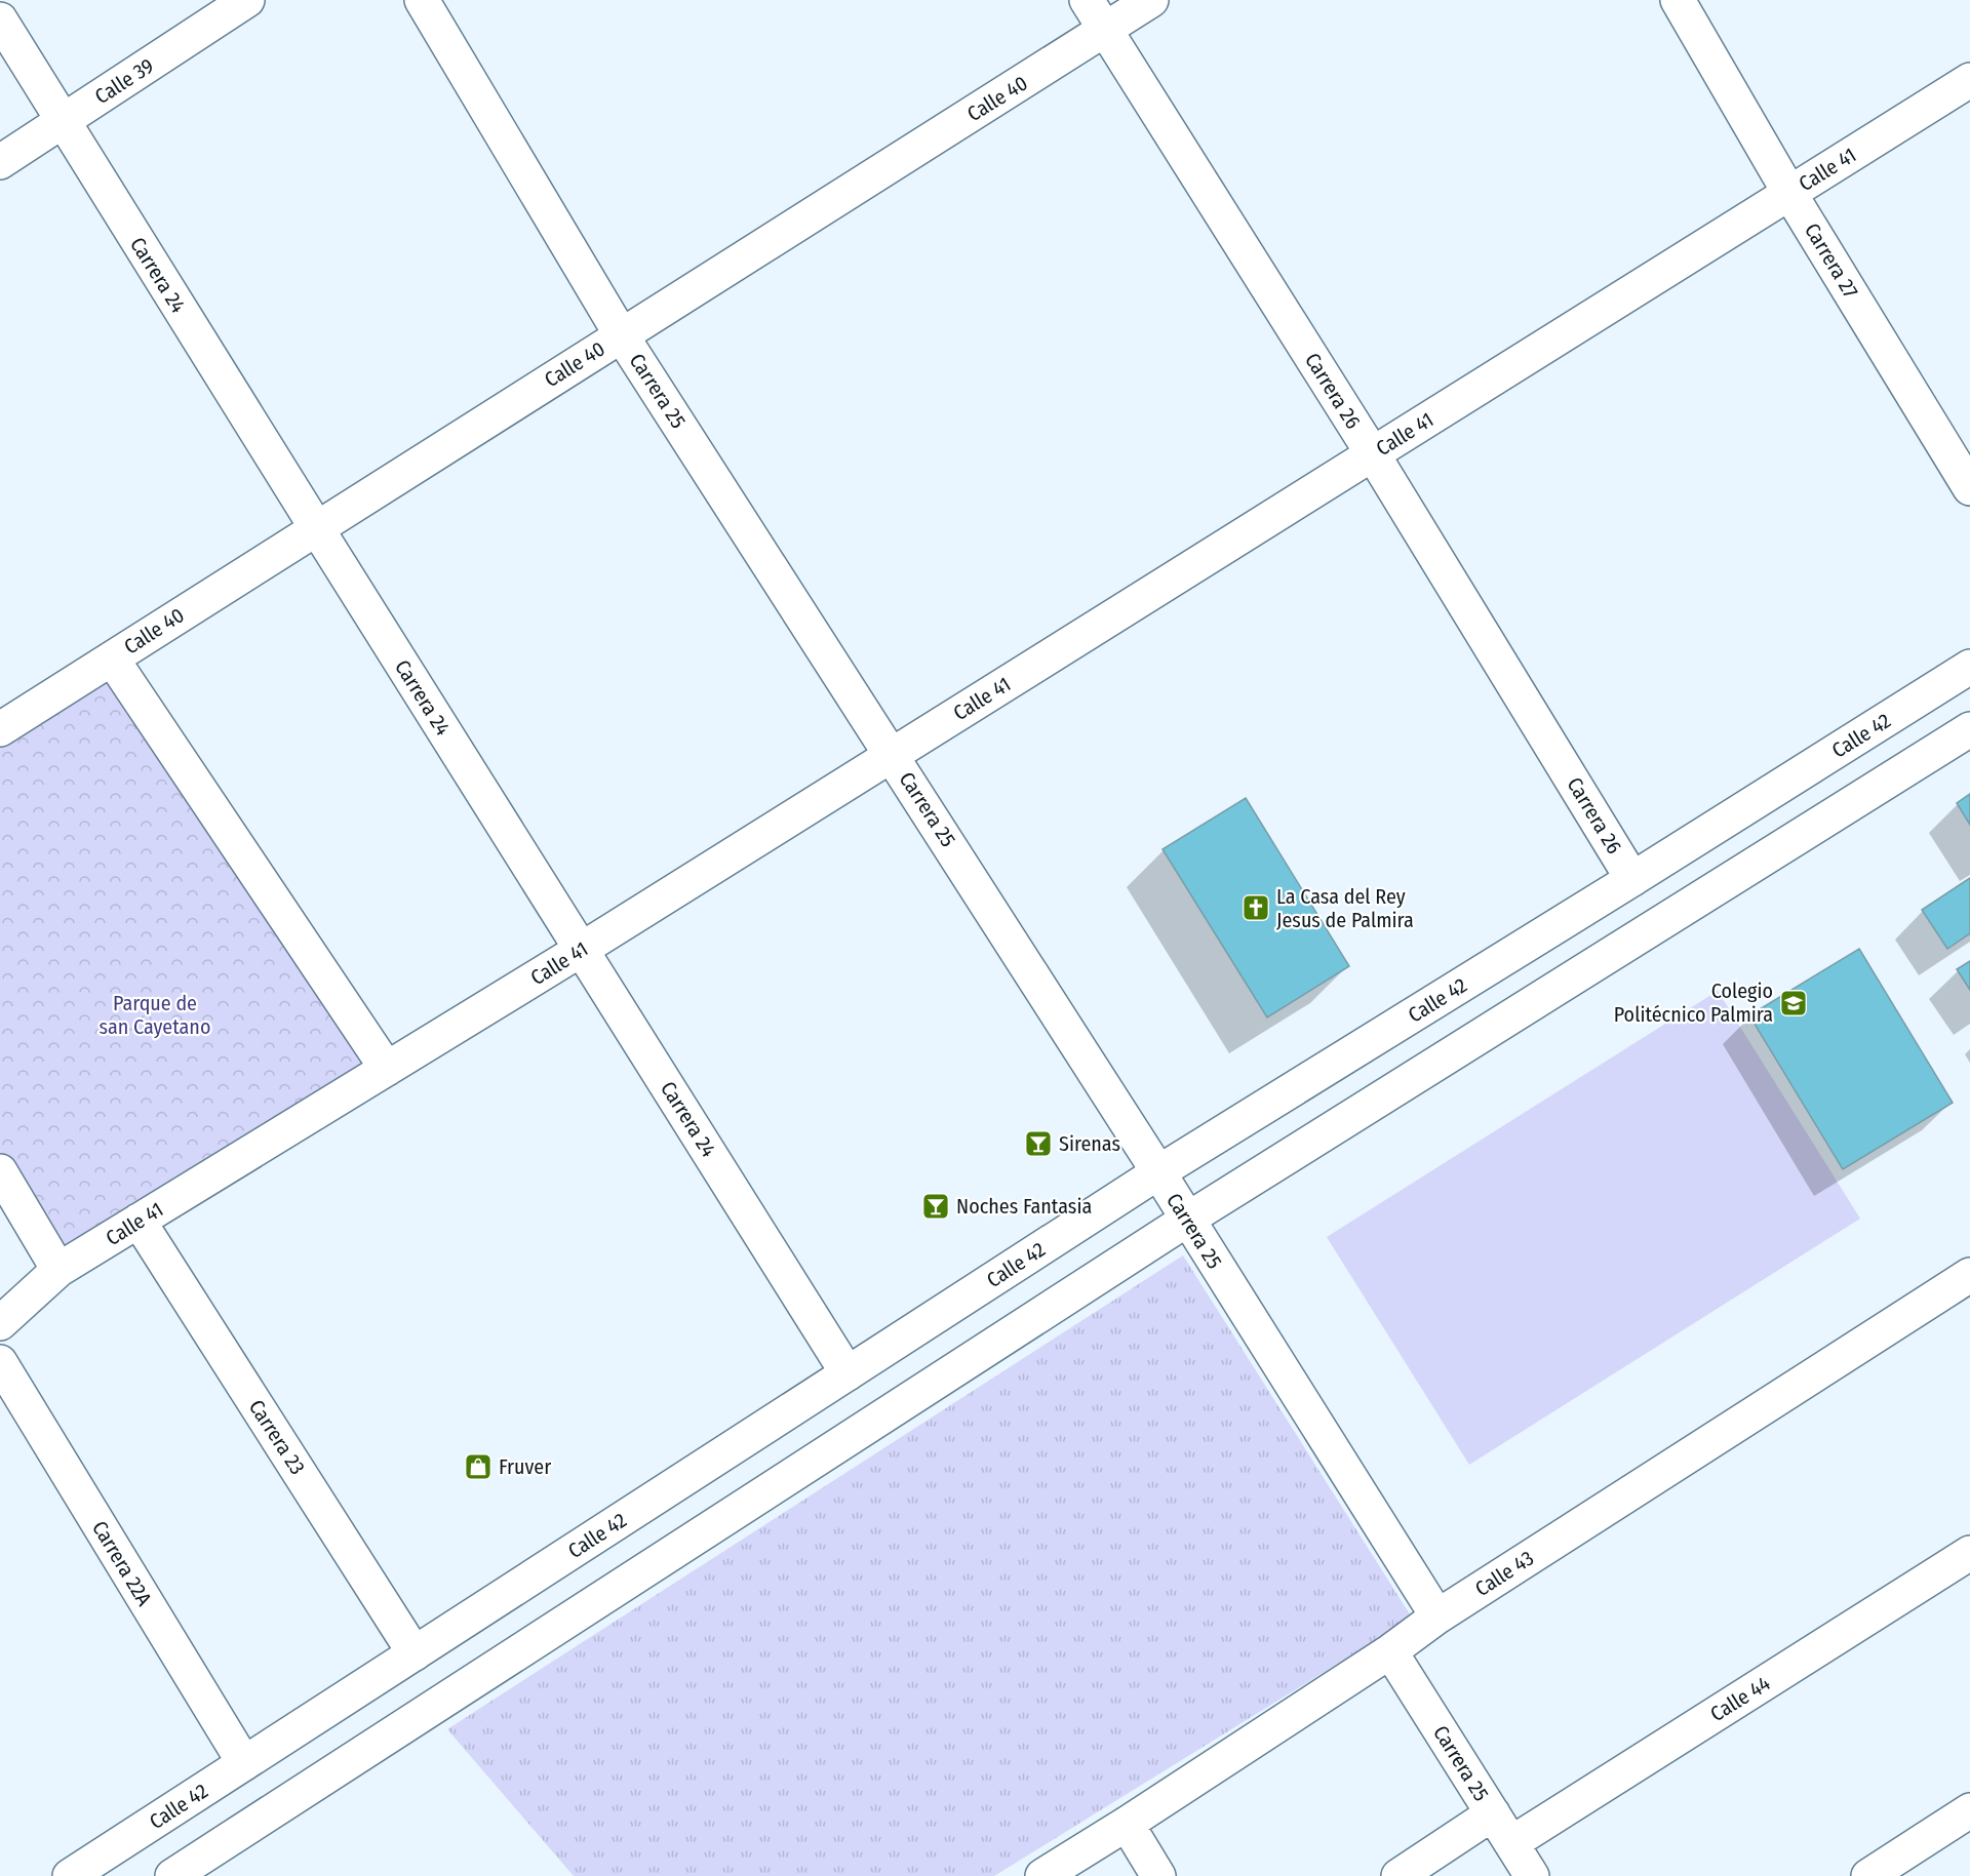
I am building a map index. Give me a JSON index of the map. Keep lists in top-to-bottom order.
{
  "streets": {
    "street": [
      "Calle 39",
      "Calle 40",
      "Calle 41",
      "Carrera 27",
      "Carrera 24",
      "Carrera 25",
      "Carrera 26",
      "Calle 42",
      "Carrera 23",
      "Carrera 22A",
      "Calle 43",
      "Calle 44"
    ]
  },
  "crossings": [
    ["Calle 39", "Carrera 24"],
    ["Calle 40", "Carrera 24"],
    ["Calle 40", "Carrera 25"],
    ["Calle 40", "Carrera 26"],
    ["Calle 41", "Carrera 27"],
    ["Calle 41", "Carrera 24"],
    ["Calle 41", "Carrera 25"],
    ["Calle 41", "Carrera 26"],
    ["Calle 41", "Carrera 23"],
    ["Carrera 24", "Calle 42"],
    ["Carrera 25", "Calle 42"],
    ["Carrera 25", "Calle 43"],
    ["Carrera 25", "Calle 44"],
    ["Carrera 26", "Calle 42"],
    ["Calle 42", "Carrera 23"],
    ["Calle 42", "Carrera 22A"]
  ],
  "parks": ["Parque de san Cayetano"],
  "places": {
    "church": ["La Casa del Rey Jesus de Palmira"],
    "school or university": ["Colegio Politécnico Palmira"],
    "bar": ["Sirenas", "Noches Fantasia"],
    "shop": ["Fruver"]
  }
}
